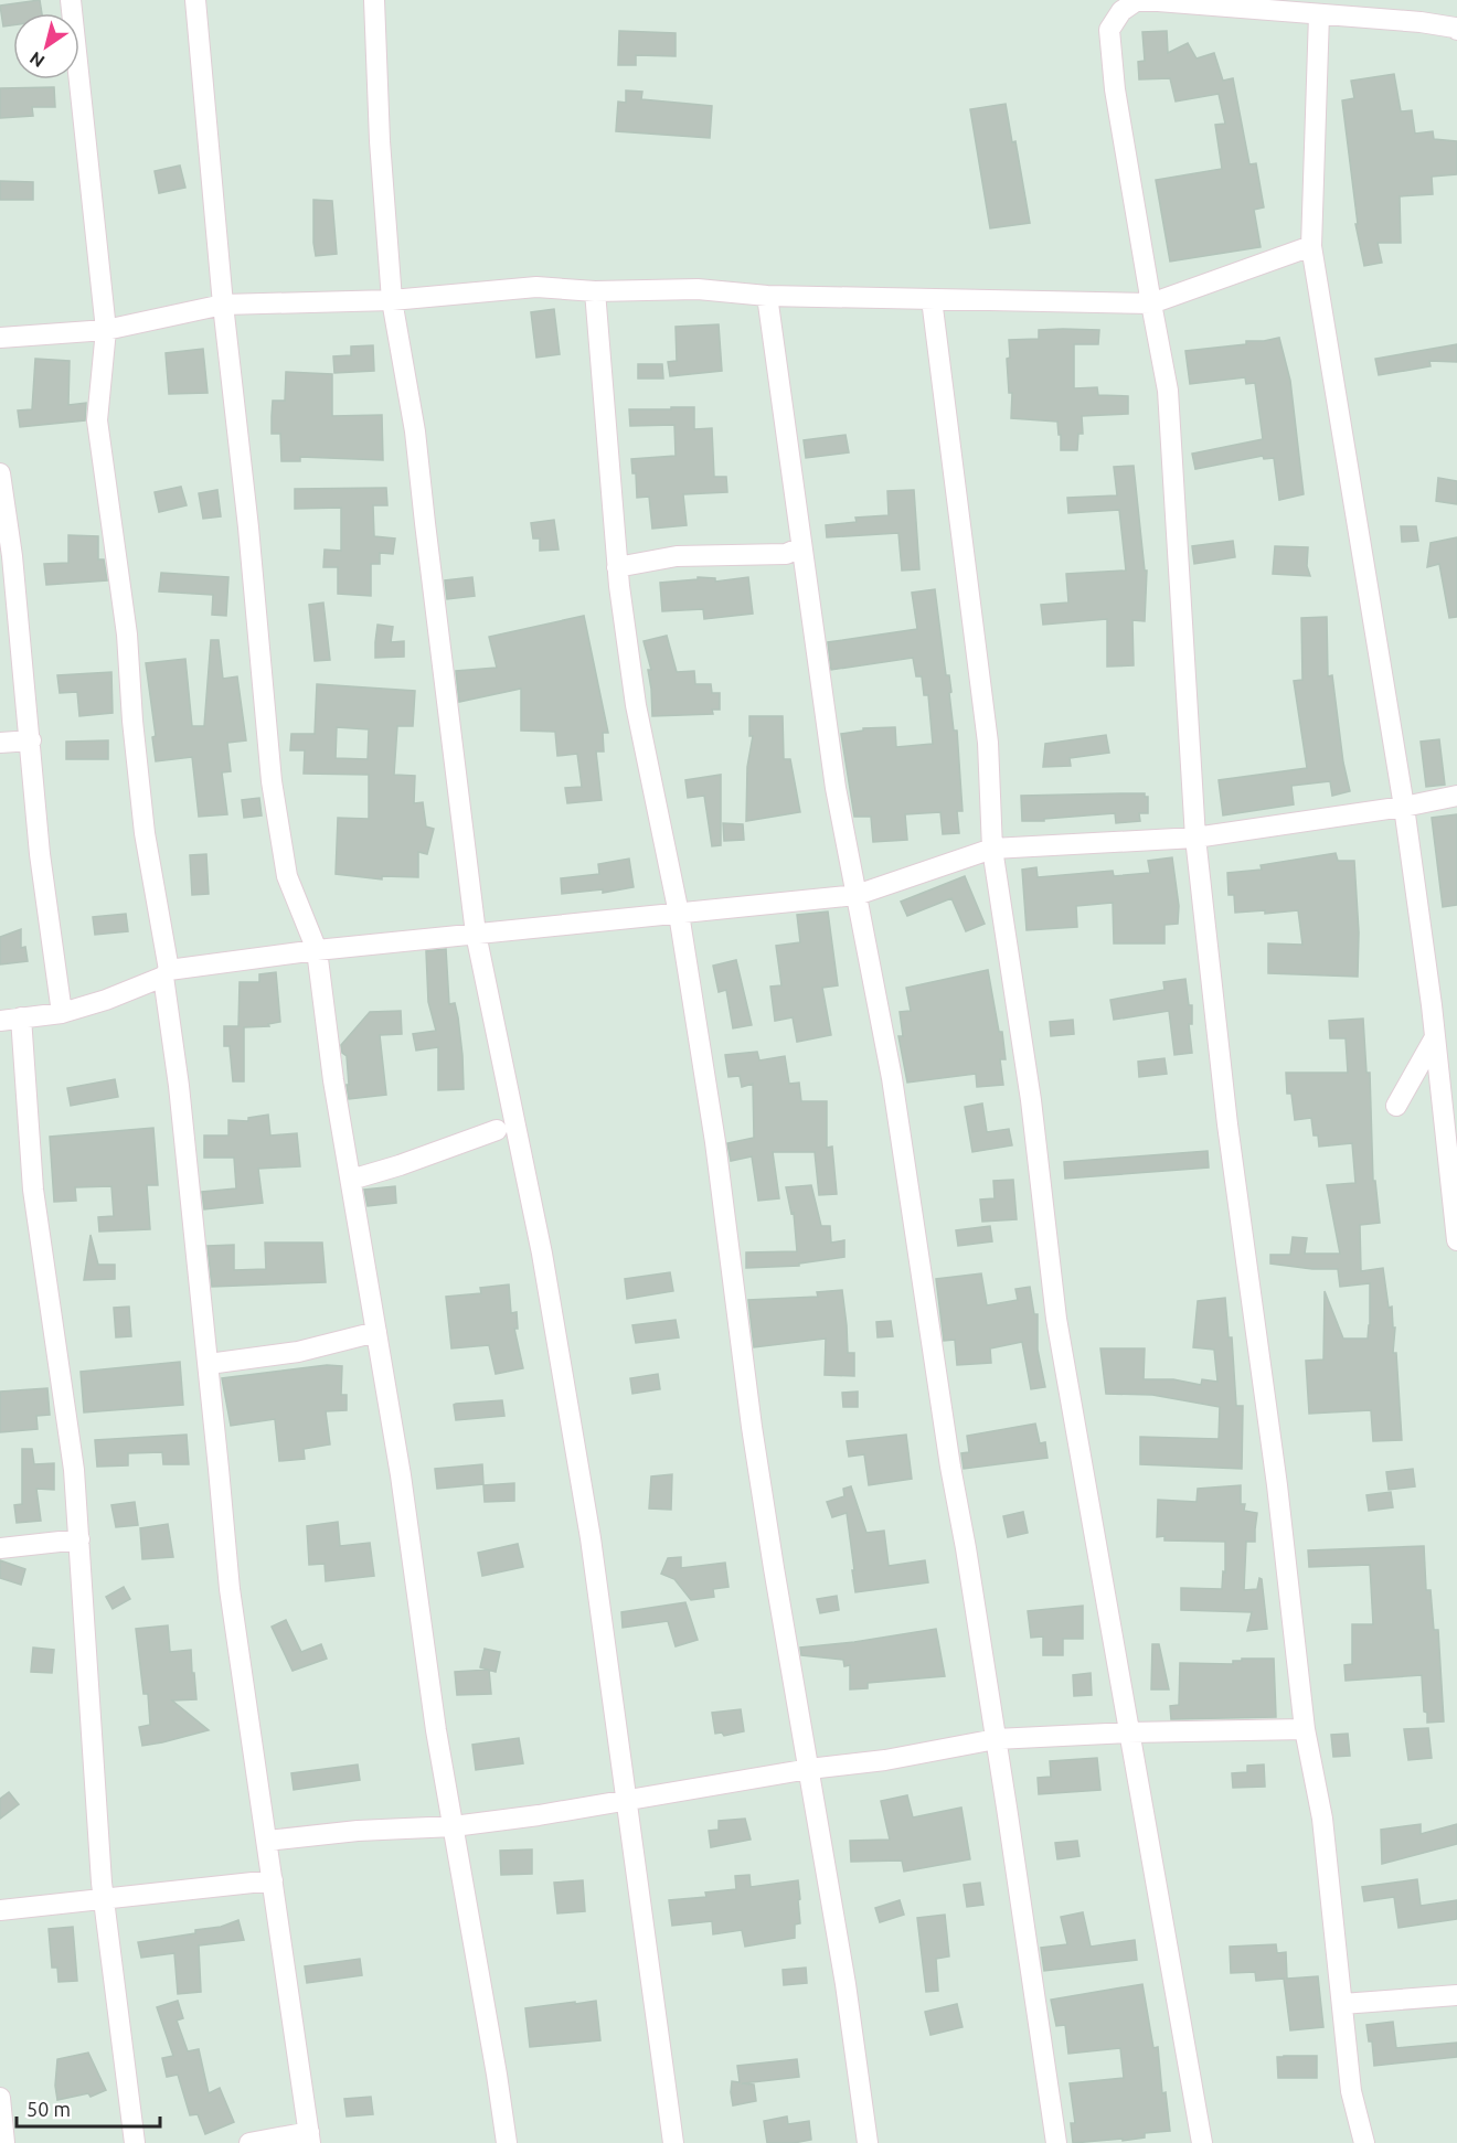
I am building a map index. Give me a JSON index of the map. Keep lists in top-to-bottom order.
{
  "scale_bar": "50 m",
  "north": "bottom left"
}
